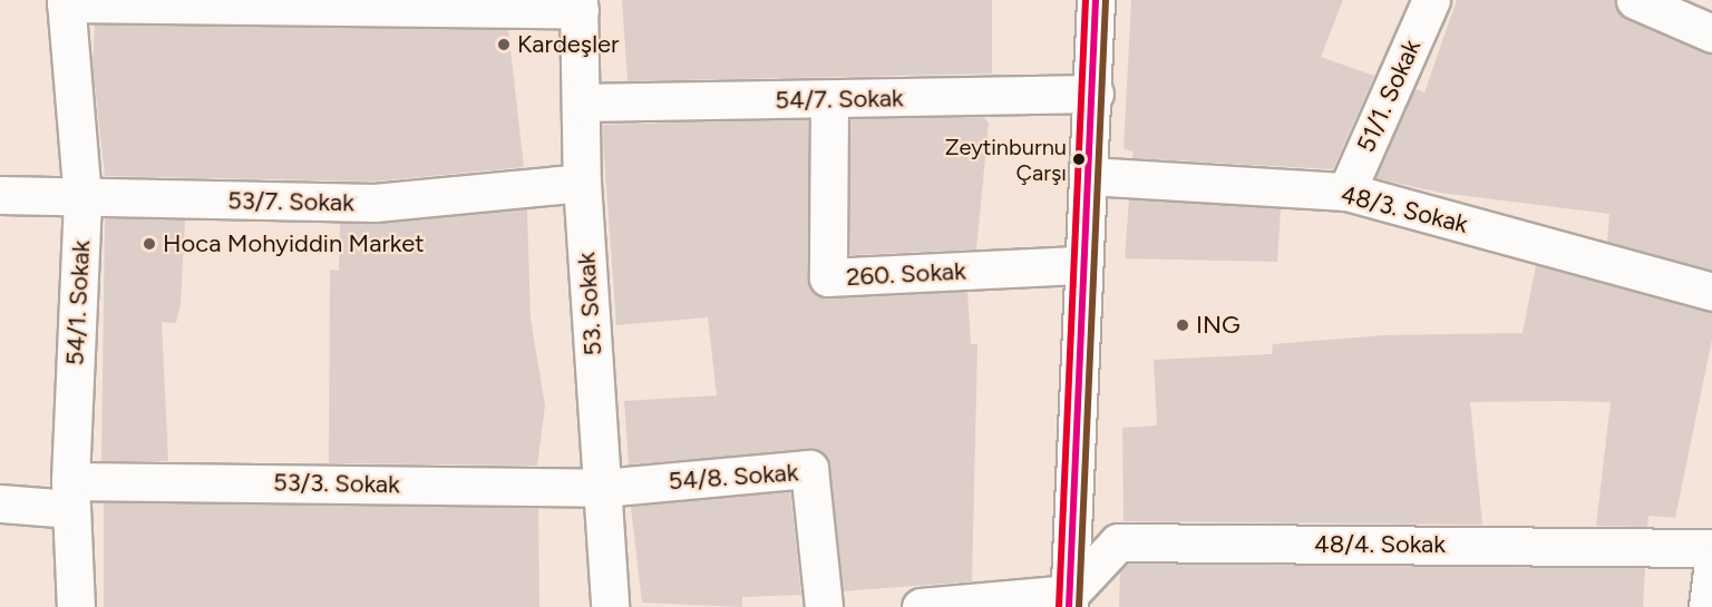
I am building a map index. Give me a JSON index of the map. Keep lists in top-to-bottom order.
{
  "streets": {
    "street": [
      "51/1. Sokak",
      "54/7. Sokak",
      "53/7. Sokak",
      "48/3. Sokak",
      "260. Sokak",
      "54/1. Sokak",
      "53. Sokak",
      "54/8. Sokak",
      "53/3. Sokak",
      "48/4. Sokak"
    ]
  },
  "crossings": [
    ["51/1. Sokak", "48/3. Sokak"],
    ["54/7. Sokak", "260. Sokak"],
    ["54/7. Sokak", "53. Sokak"],
    ["53/7. Sokak", "54/1. Sokak"],
    ["53/7. Sokak", "53. Sokak"],
    ["54/1. Sokak", "53/3. Sokak"],
    ["53. Sokak", "54/8. Sokak"],
    ["53. Sokak", "53/3. Sokak"],
    ["54/8. Sokak", "53/3. Sokak"]
  ],
  "places": [
    "Kardeşler",
    "Zeytinburnu Çarşı",
    "Hoca Mohyiddin Market",
    "ING"
  ]
}
